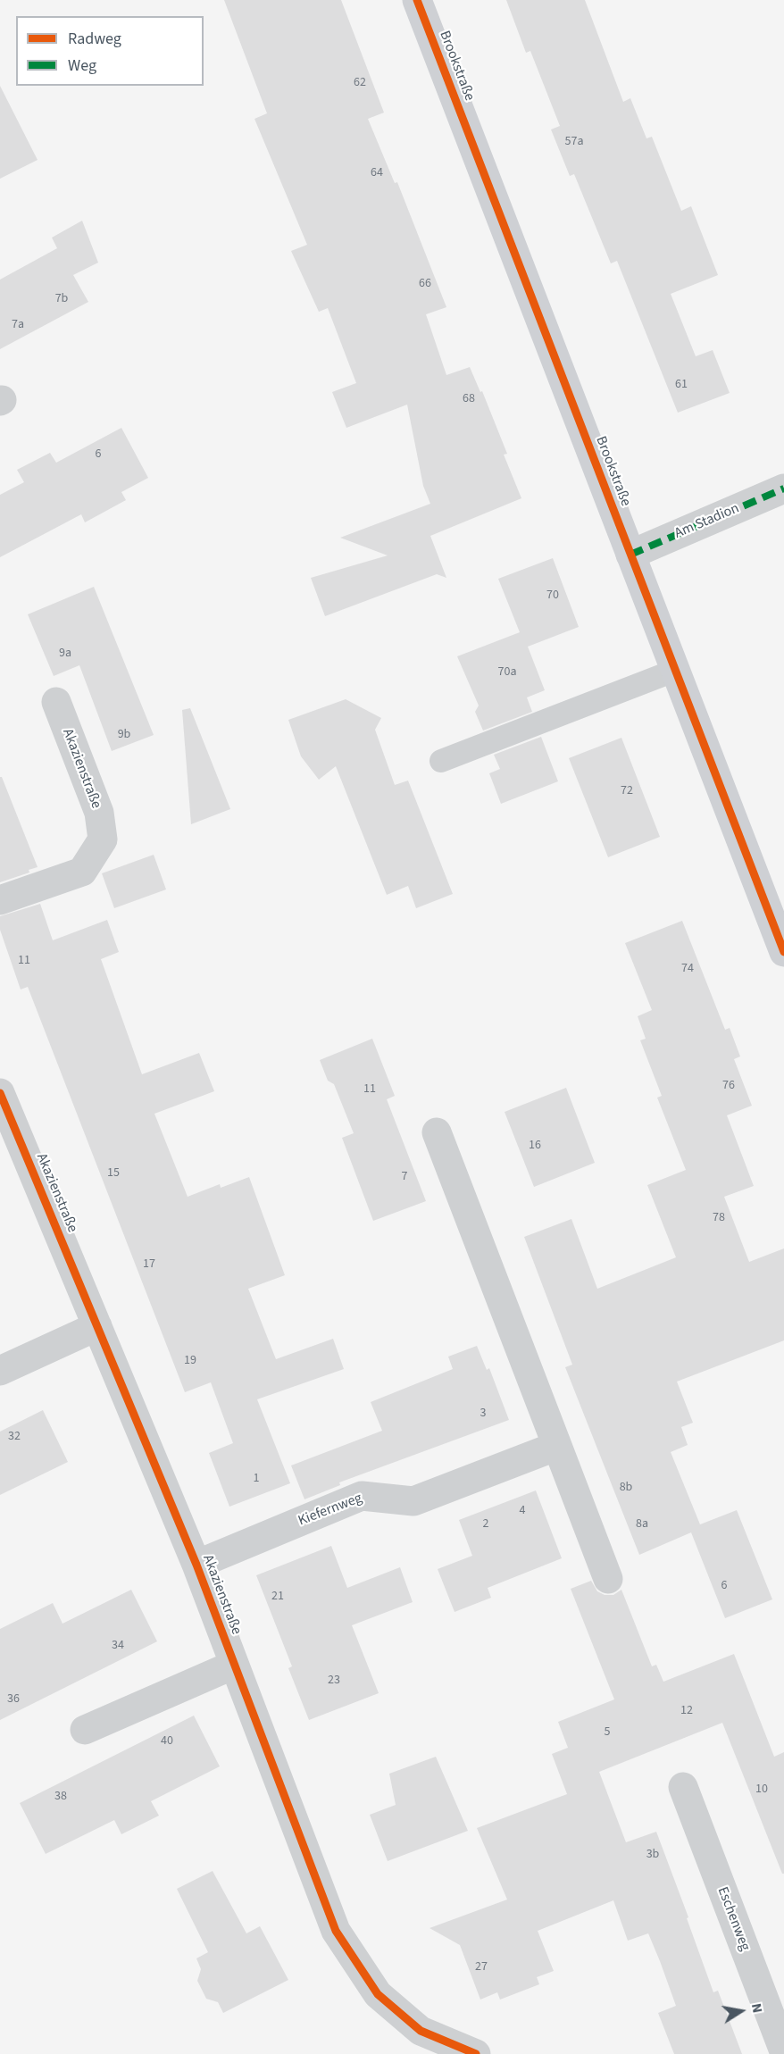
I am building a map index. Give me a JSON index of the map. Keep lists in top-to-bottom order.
{
  "streets": {
    "main road": ["Brookstraße"],
    "street": [
      "Am Stadion",
      "Akazienstraße",
      "Kiefernweg",
      "Eschenweg"
    ]
  },
  "crossings": [
    ["Brookstraße", "Am Stadion"],
    ["Akazienstraße", "Kiefernweg"]
  ],
  "house_numbers": [
    "62",
    "57a",
    "64",
    "66",
    "7b",
    "7a",
    "61",
    "68",
    "6",
    "70",
    "9a",
    "70a",
    "9b",
    "72",
    "11",
    "74",
    "76",
    "11",
    "16",
    "15",
    "7",
    "78",
    "17",
    "19",
    "3",
    "32",
    "1",
    "8b",
    "4",
    "2",
    "8a",
    "6",
    "21",
    "34",
    "23",
    "36",
    "12",
    "5",
    "40",
    "10",
    "38",
    "3b",
    "27"
  ],
  "legend": ["Radweg", "Weg"],
  "north": "right"
}
